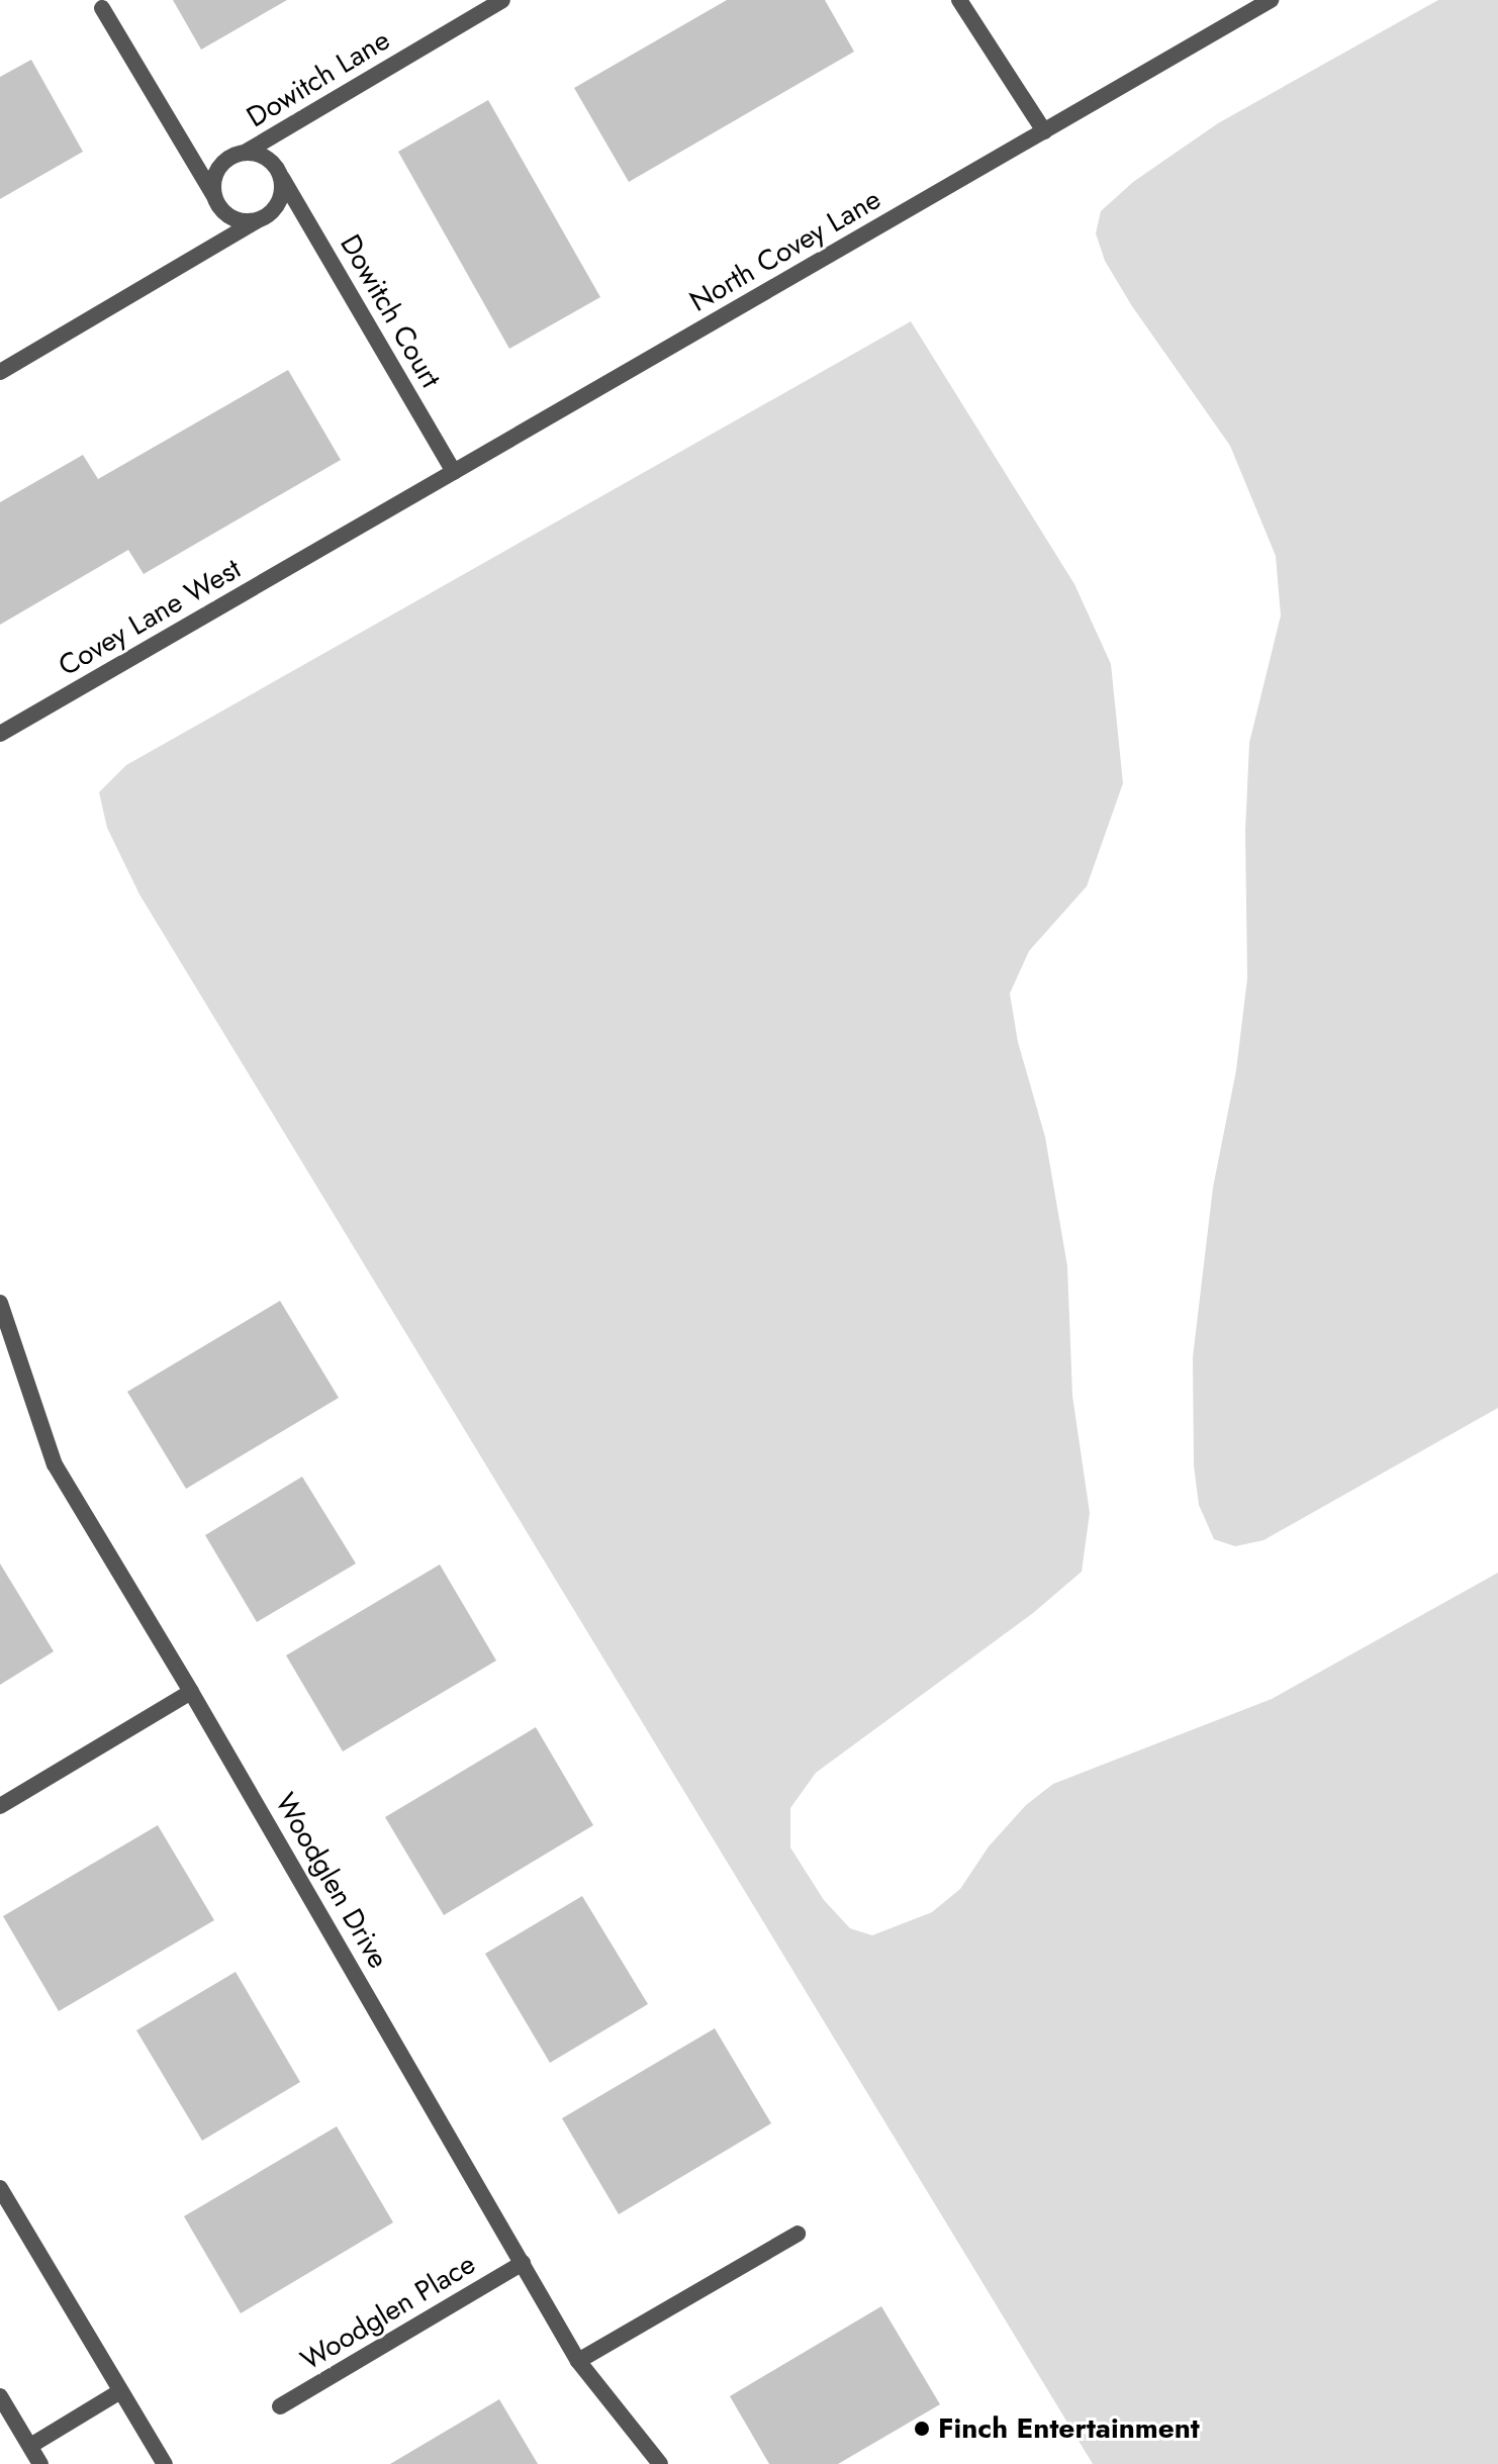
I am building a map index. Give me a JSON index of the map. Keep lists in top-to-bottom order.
{
  "streets": {
    "street": [
      "Dowitch Lane",
      "North Covey Lane",
      "Dowitch Court",
      "Covey Lane West",
      "Woodglen Drive",
      "Woodglen Place"
    ]
  },
  "crossings": [
    ["Dowitch Lane", "Dowitch Court"],
    ["North Covey Lane", "Dowitch Court"],
    ["North Covey Lane", "Covey Lane West"],
    ["Woodglen Drive", "Woodglen Place"]
  ],
  "places": ["Finch Entertainment"]
}
